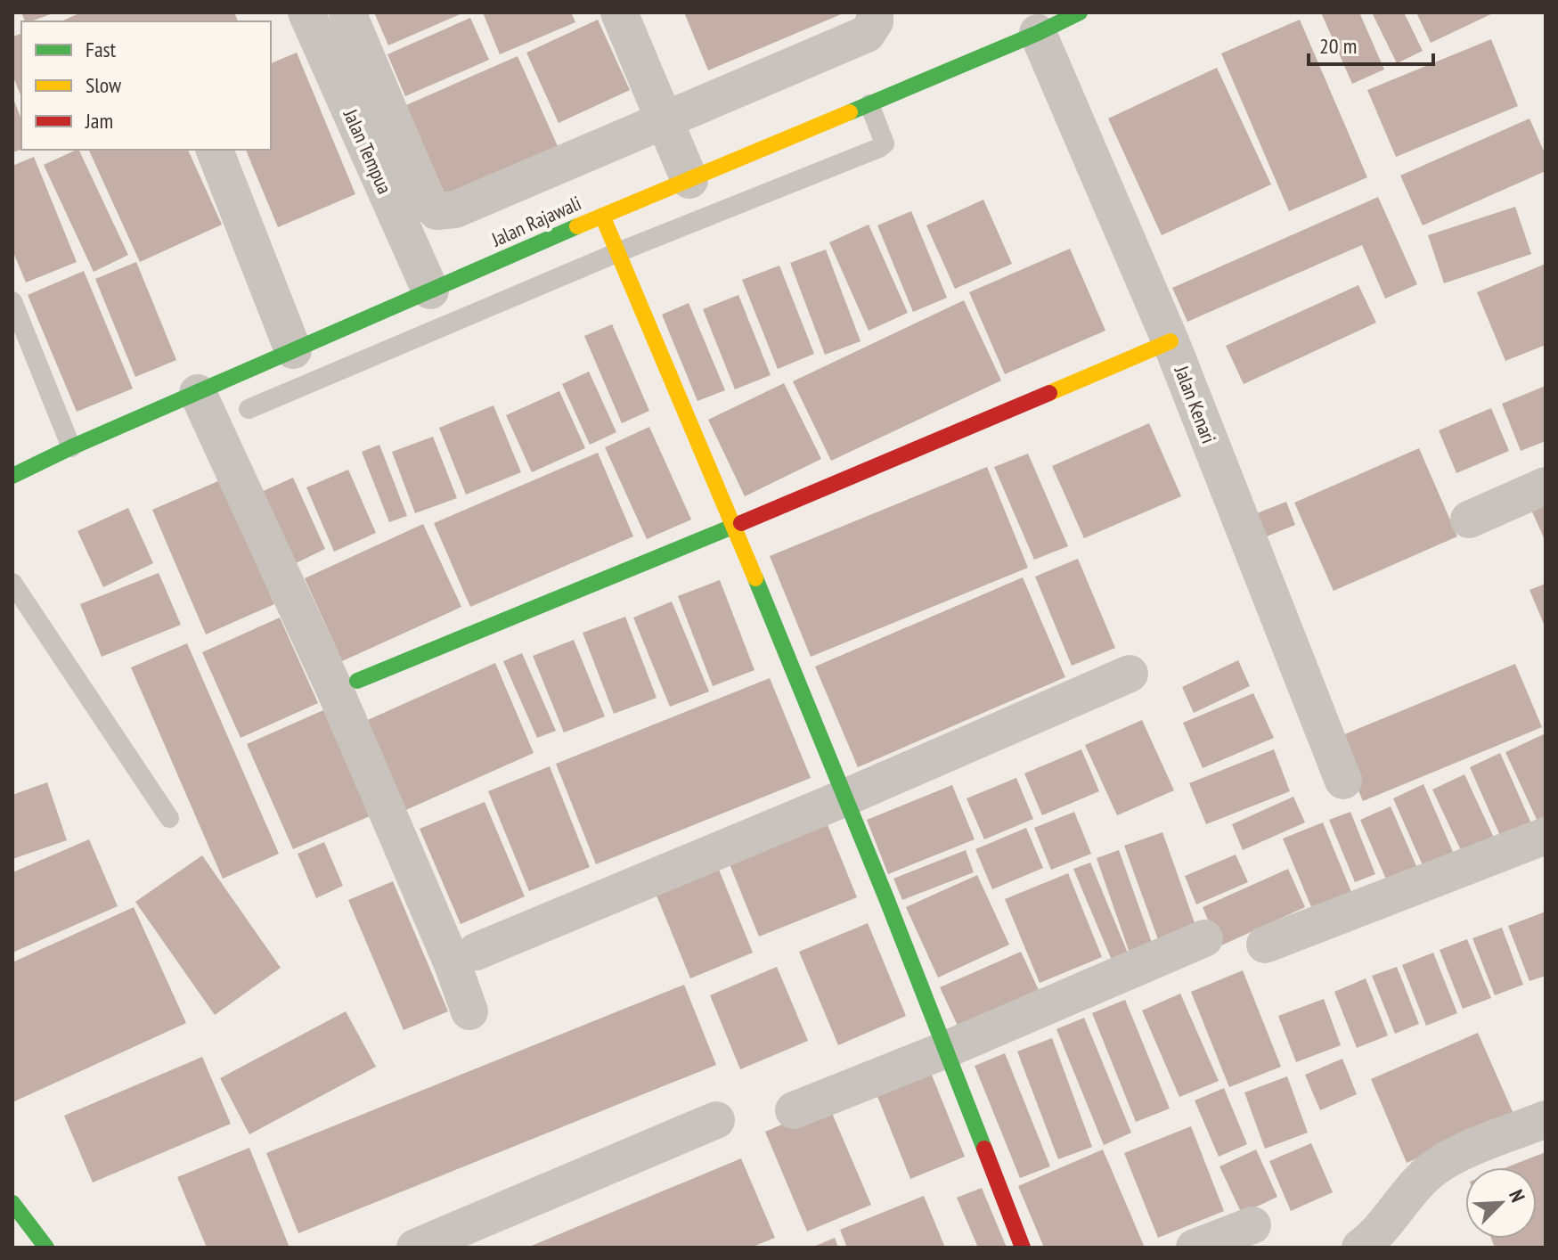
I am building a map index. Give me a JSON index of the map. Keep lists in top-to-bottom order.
{
  "streets": {
    "street": ["Jalan Tempua", "Jalan Rajawali", "Jalan Kenari"]
  },
  "crossings": [
    ["Jalan Tempua", "Jalan Rajawali"],
    ["Jalan Rajawali", "Jalan Kenari"]
  ],
  "legend": ["Fast", "Slow", "Jam"],
  "scale_bar": "20 m",
  "north": "top right"
}
